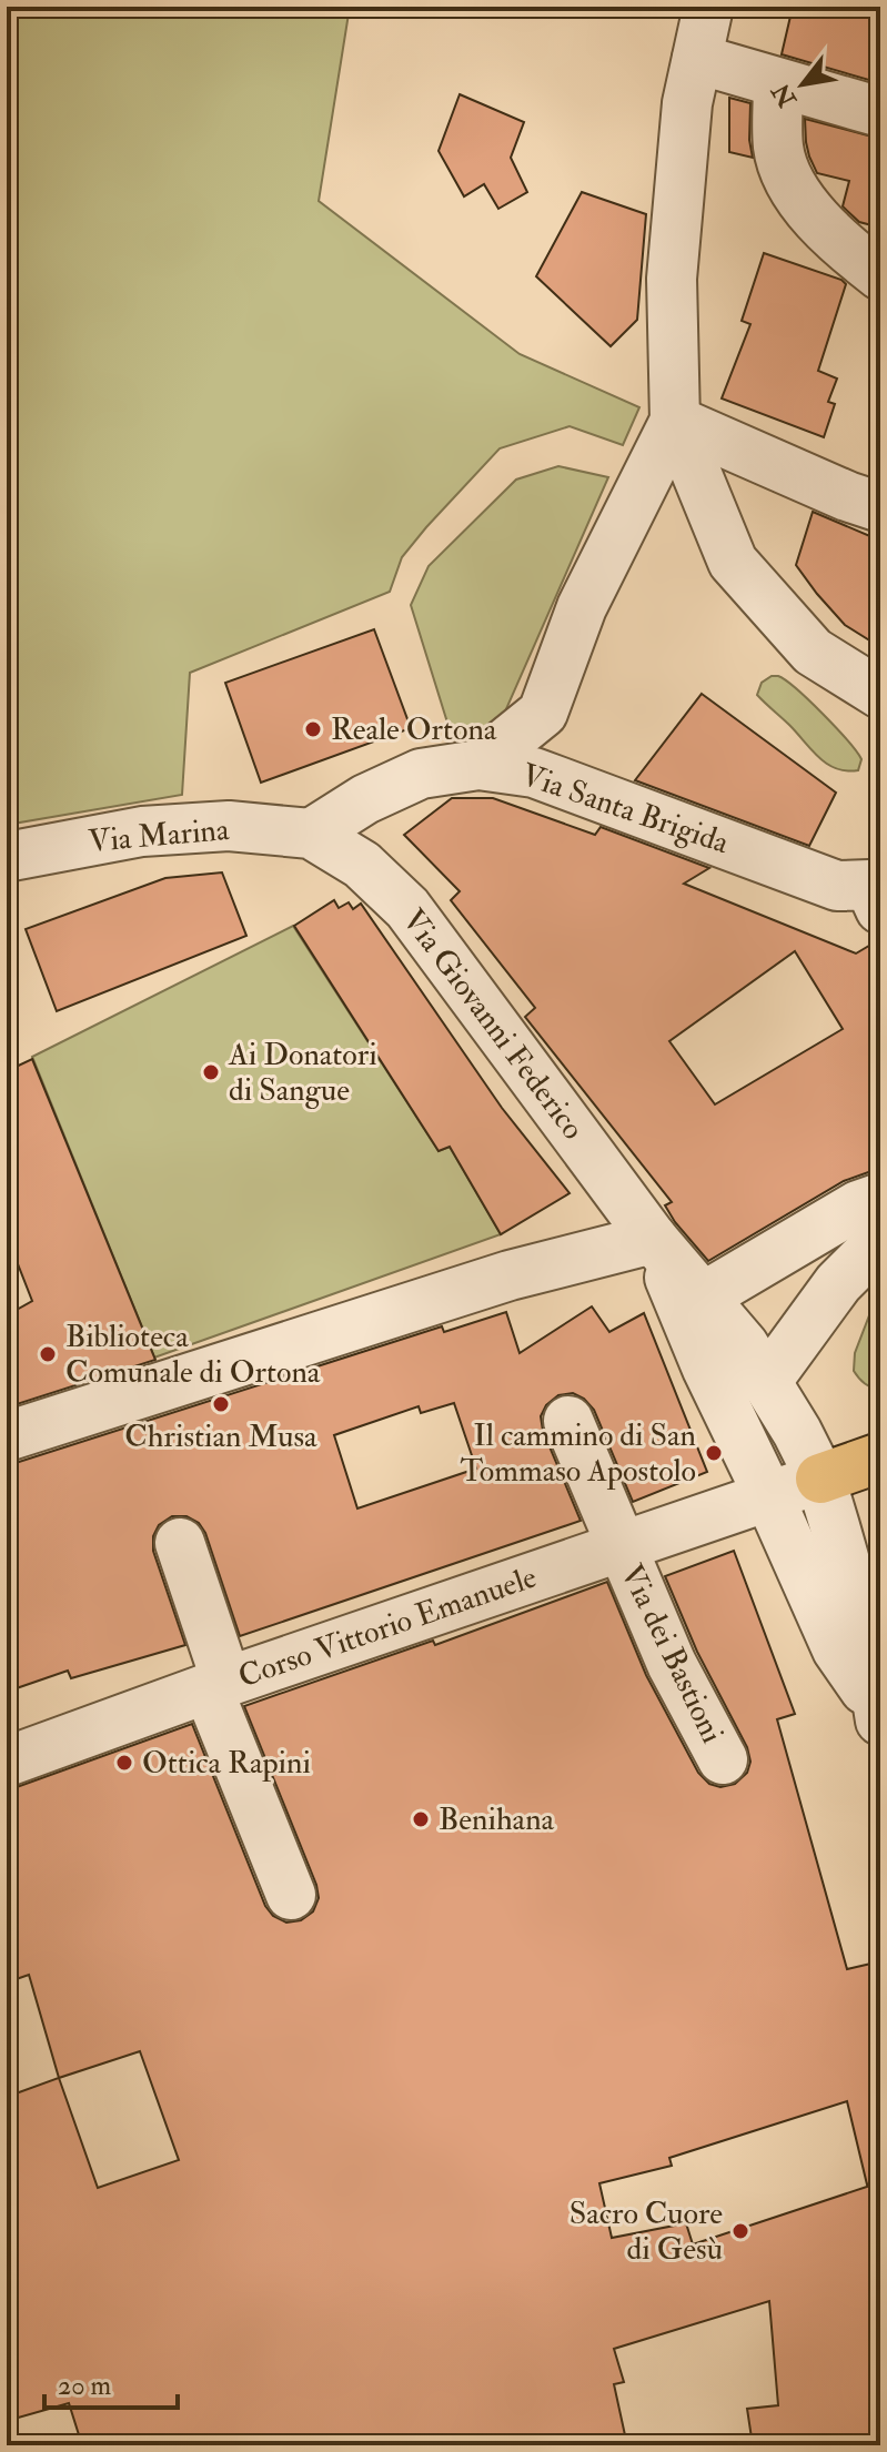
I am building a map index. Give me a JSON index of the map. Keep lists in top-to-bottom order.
{
  "streets": {
    "street": [
      "Via Santa Brigida",
      "Via Marina",
      "Via Giovanni Federico",
      "Corso Vittorio Emanuele",
      "Via dei Bastioni"
    ]
  },
  "crossings": [
    ["Via Santa Brigida", "Via Marina"],
    ["Via Santa Brigida", "Via Giovanni Federico"],
    ["Via Marina", "Via Giovanni Federico"],
    ["Via Giovanni Federico", "Corso Vittorio Emanuele"],
    ["Corso Vittorio Emanuele", "Via dei Bastioni"]
  ],
  "places": [
    "Reale Ortona",
    "Ai Donatori di Sangue",
    "Biblioteca Comunale di Ortona",
    "Christian Musa",
    "Il cammino di San Tommaso Apostolo",
    "Ottica Rapini",
    "Benihana",
    "Sacro Cuore di Gesù"
  ],
  "scale_bar": "20 m",
  "north": "bottom left"
}
